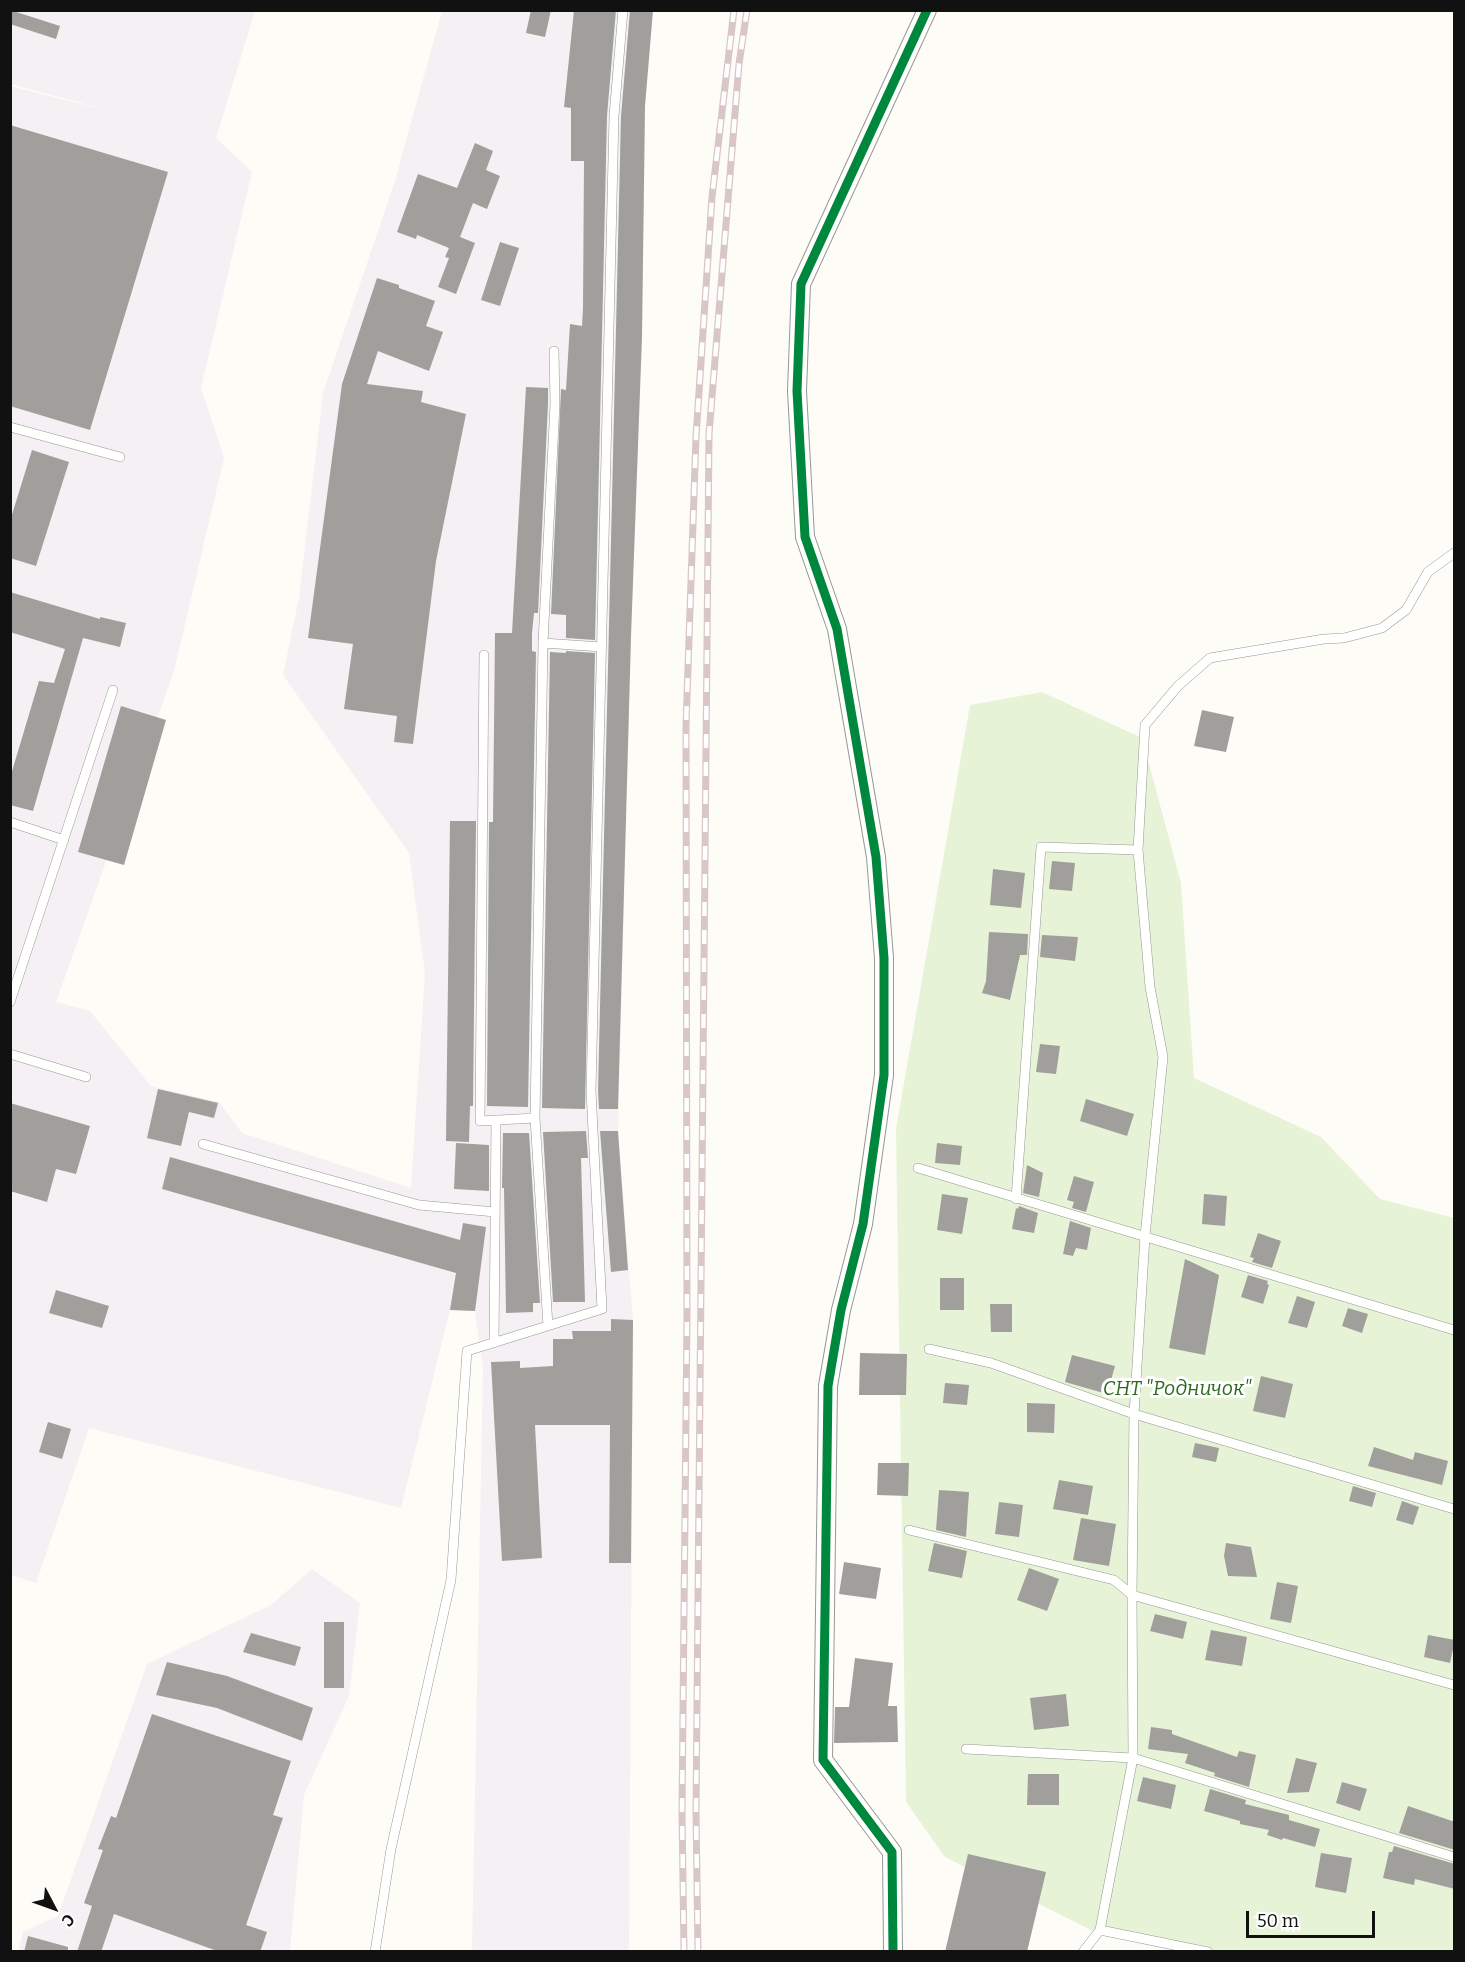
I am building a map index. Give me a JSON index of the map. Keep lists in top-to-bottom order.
{
  "parks": ["СНТ \"Родничок\""],
  "scale_bar": "50 m",
  "north": "bottom right"
}
